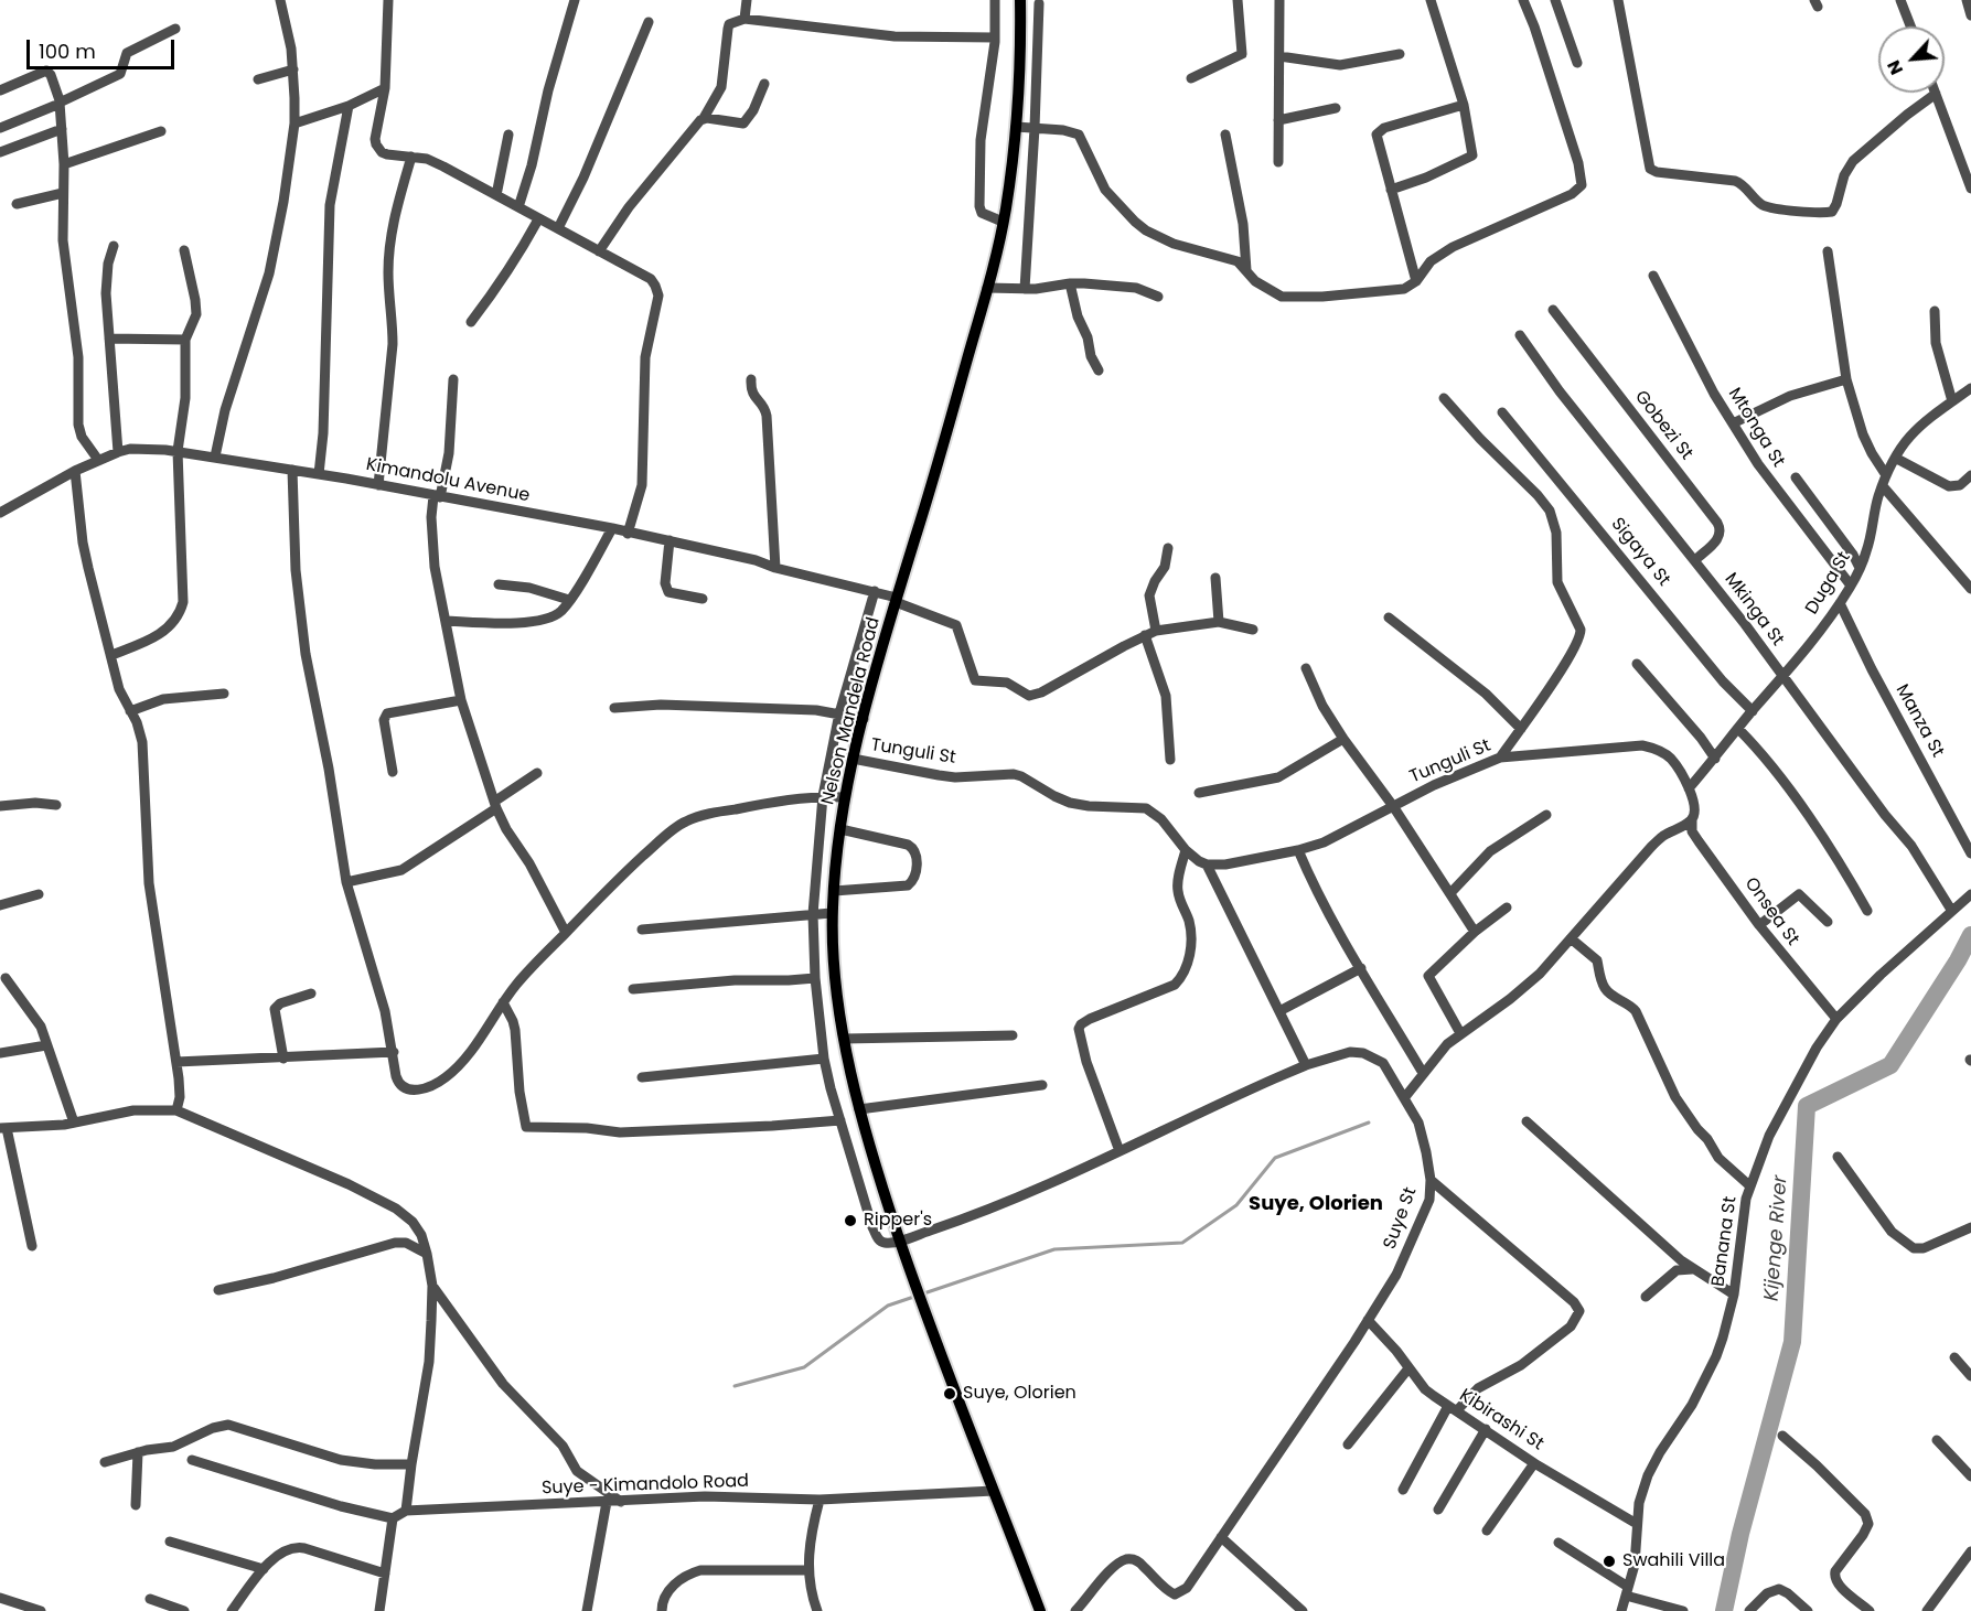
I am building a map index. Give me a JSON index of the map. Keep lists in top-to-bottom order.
{
  "streets": {
    "main road": ["Nelson Mandela Road"],
    "street": [
      "Gobezi St",
      "Mtonga St",
      "Kimandolu Avenue",
      "Sigaya St",
      "Duga St",
      "Mkinga St",
      "Manza St",
      "Tunguli St",
      "Onsea St",
      "Suye St",
      "Banana St",
      "Kibirashi St",
      "Suye - Kimandolo Road"
    ]
  },
  "crossings": [
    ["Gobezi St", "Mkinga St"],
    ["Mtonga St", "Duga St"],
    ["Kimandolu Avenue", "Nelson Mandela Road"],
    ["Sigaya St", "Duga St"],
    ["Duga St", "Mkinga St"],
    ["Duga St", "Manza St"],
    ["Duga St", "Tunguli St"],
    ["Mkinga St", "Banana St"],
    ["Nelson Mandela Road", "Tunguli St"],
    ["Nelson Mandela Road", "Suye St"],
    ["Nelson Mandela Road", "Suye - Kimandolo Road"],
    ["Tunguli St", "Onsea St"],
    ["Onsea St", "Banana St"],
    ["Suye St", "Kibirashi St"],
    ["Banana St", "Kibirashi St"]
  ],
  "districts": ["Suye, Olorien"],
  "water": ["Kijenge River"],
  "places": ["Ripper's", "Suye, Olorien", "Swahili Villa"],
  "scale_bar": "100 m",
  "north": "bottom left"
}
